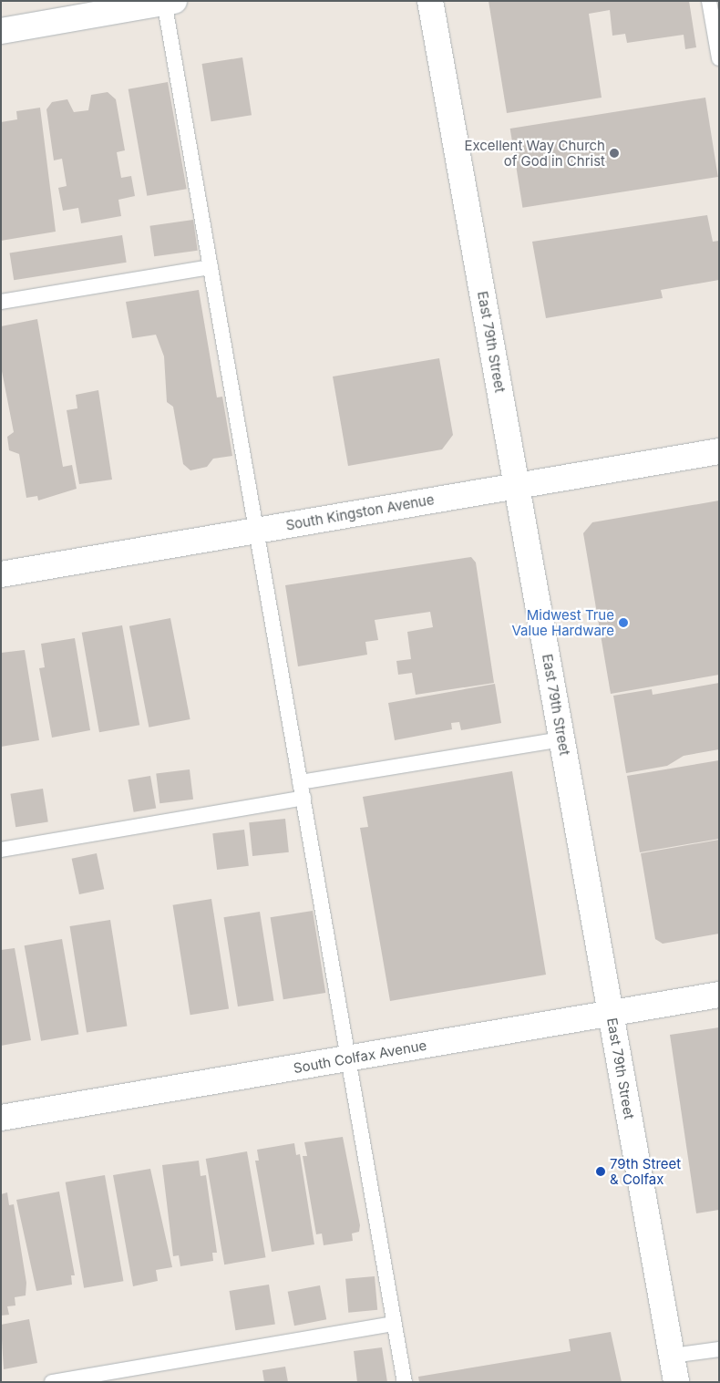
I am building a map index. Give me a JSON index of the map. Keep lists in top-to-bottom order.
{
  "streets": {
    "street": ["East 79th Street", "South Kingston Avenue", "South Colfax Avenue"]
  },
  "crossings": [
    ["East 79th Street", "South Kingston Avenue"],
    ["East 79th Street", "South Colfax Avenue"]
  ],
  "places": ["Excellent Way Church of God in Christ", "Midwest True Value Hardware", "79th Street & Colfax"]
}
